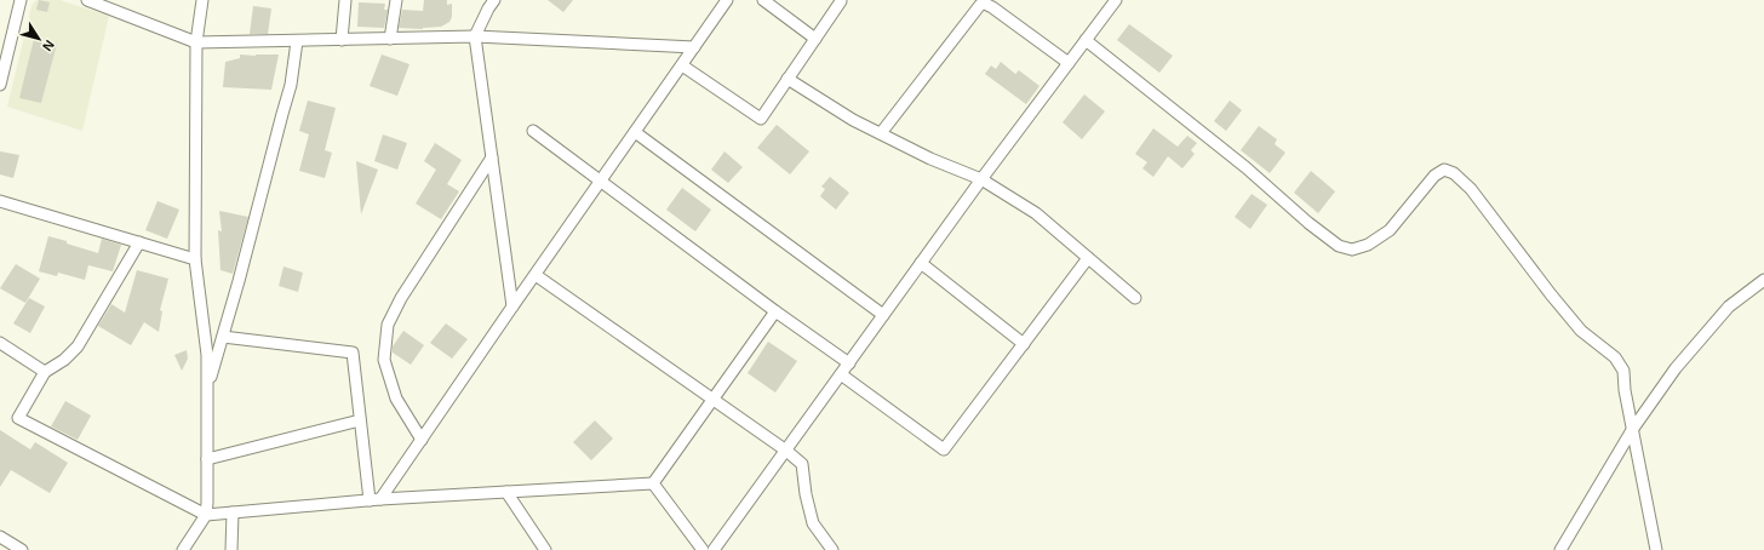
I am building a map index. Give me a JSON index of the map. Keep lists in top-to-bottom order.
{
  "north": "bottom right"
}
